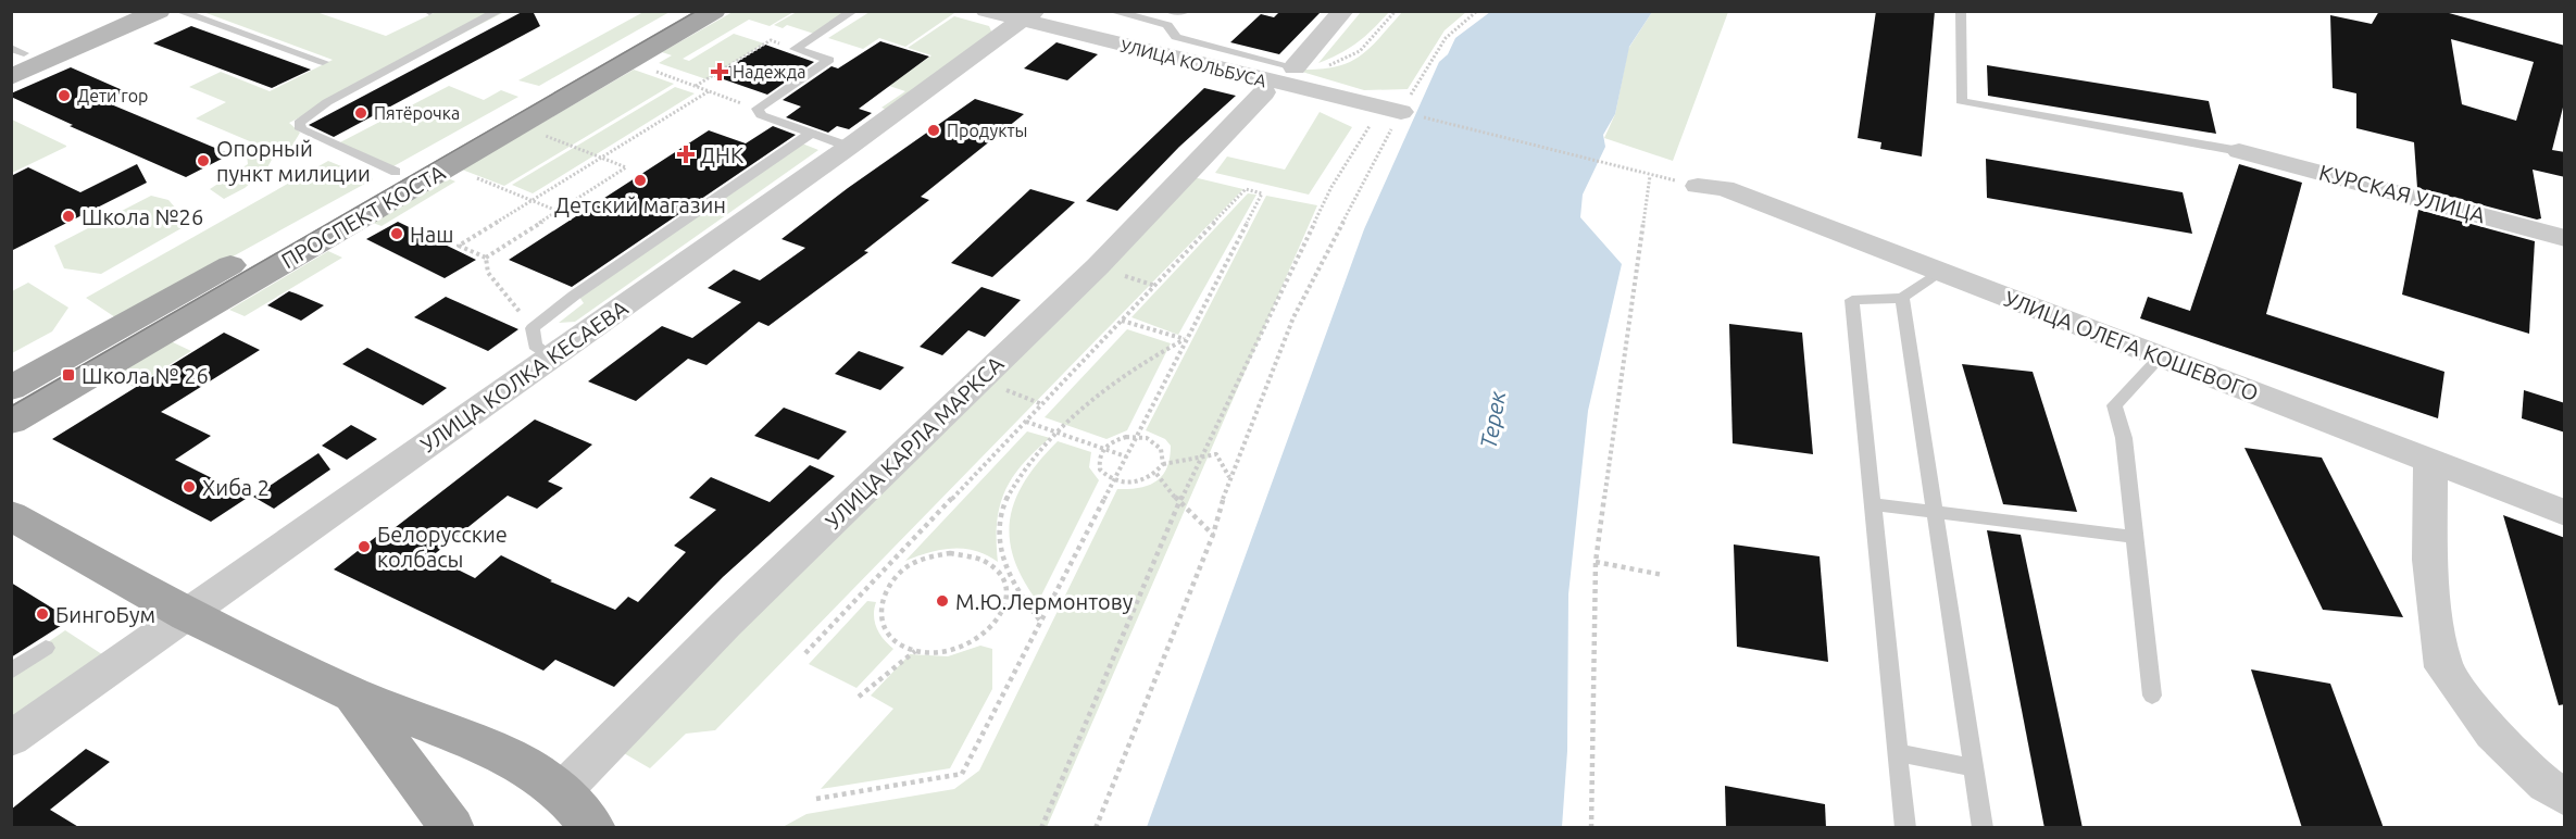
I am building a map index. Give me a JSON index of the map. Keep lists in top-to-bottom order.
{
  "streets": {
    "main road": ["ПРОСПЕКТ КОСТА"],
    "street": [
      "УЛИЦА КОЛЬБУСА",
      "КУРСКАЯ УЛИЦА",
      "УЛИЦА ОЛЕГА КОШЕВОГО",
      "УЛИЦА КОЛКА КЕСАЕВА",
      "УЛИЦА КАРЛА МАРКСА"
    ]
  },
  "crossings": [
    ["УЛИЦА КОЛЬБУСА", "УЛИЦА КОЛКА КЕСАЕВА"]
  ],
  "water": ["Терек"],
  "places": {
    "health": ["Надежда", "ДНК"],
    "other": [
      "Дети гор",
      "Пятёрочка",
      "Продукты",
      "Опорный пункт милиции",
      "Детский магазин",
      "Школа №26",
      "Наш",
      "Хиба 2",
      "Белорусские колбасы",
      "М.Ю.Лермонтову",
      "БингоБум"
    ],
    "transit": ["Школа № 26"]
  }
}
